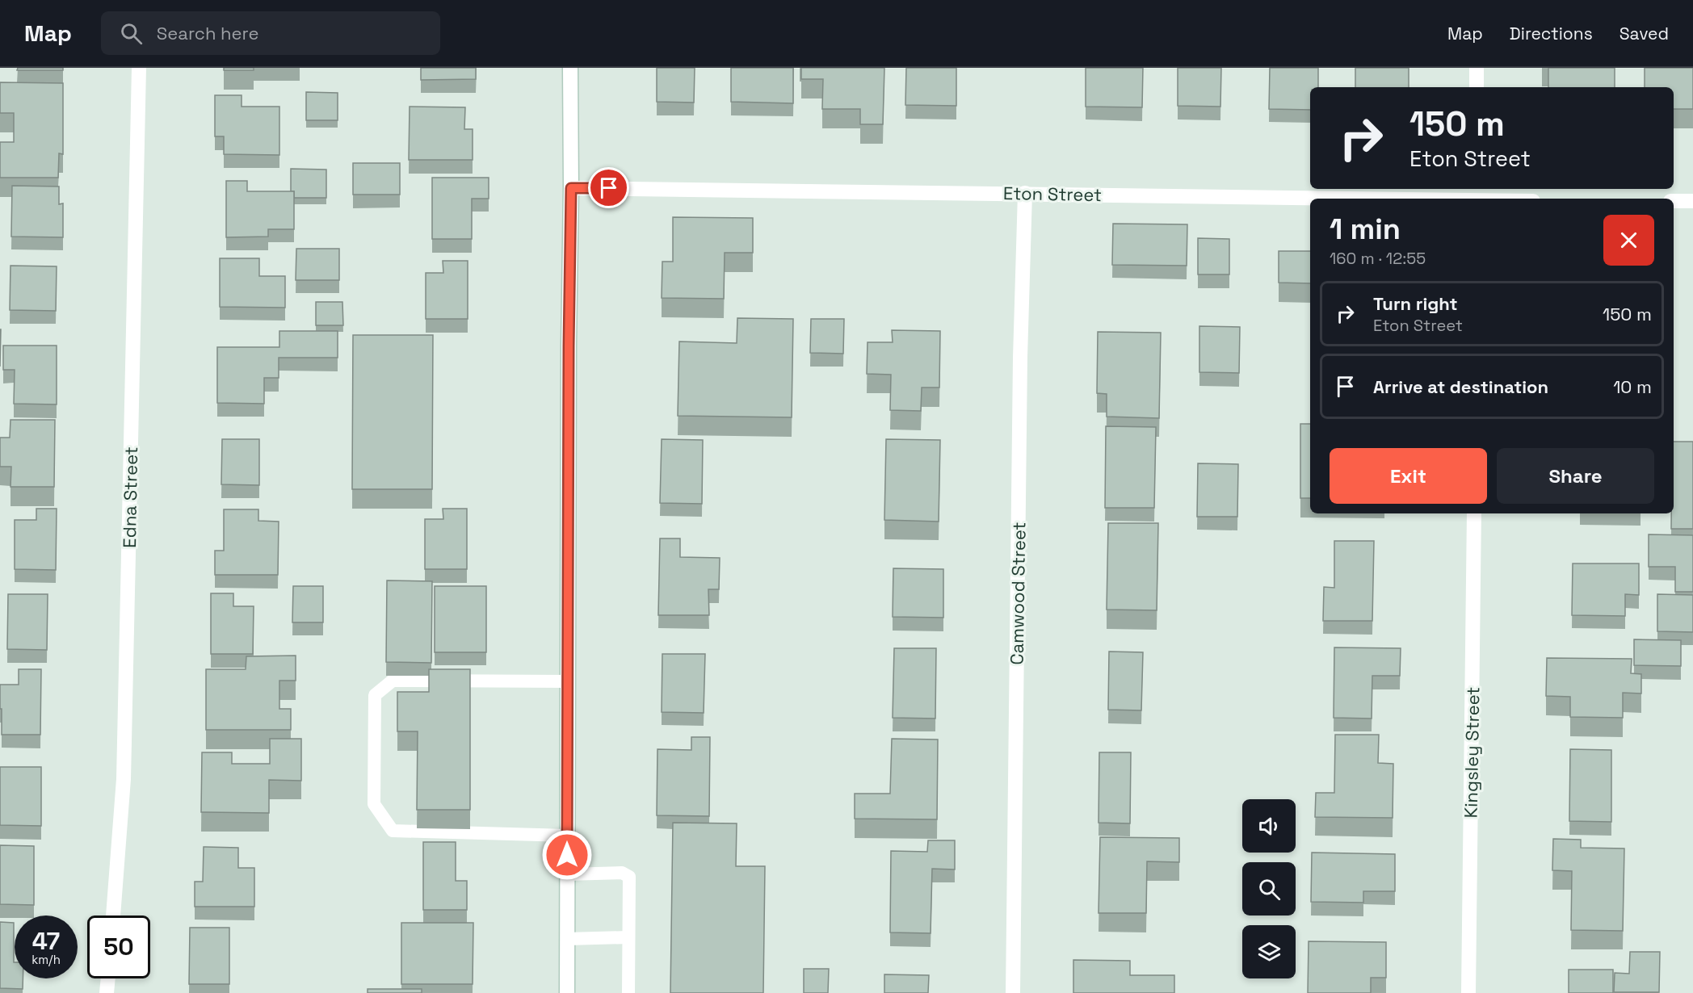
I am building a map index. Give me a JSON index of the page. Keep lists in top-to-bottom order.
{
  "streets": {
    "street": [
      "Eton Street",
      "Edna Street",
      "Camwood Street",
      "Kingsley Street"
    ]
  },
  "crossings": [
    ["Eton Street", "Camwood Street"]
  ],
  "page": {
    "header": "Map",
    "search": "Search here",
    "nav": ["Map", "Directions", "Saved"],
    "turn": ["150 m", "Eton Street"],
    "heading": ["1 min", "160 m · 12:55"],
    "list": [
      {
        "name": "Turn right",
        "note": "Eton Street",
        "value": "150 m"
      },
      {
        "name": "Arrive at destination",
        "value": "10 m"
      }
    ],
    "buttons": ["Exit", "Share"],
    "speed": "47 km/h",
    "limit": "50"
  }
}
